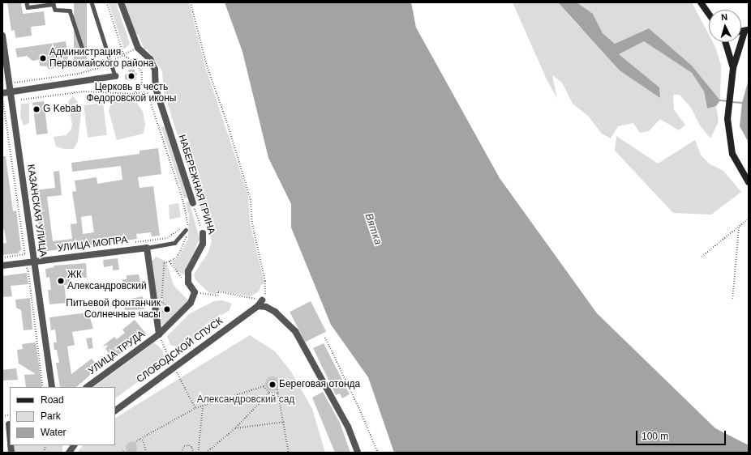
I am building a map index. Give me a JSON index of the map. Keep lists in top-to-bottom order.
{
  "streets": {
    "street": [
      "НАБЕРЕЖНАЯ ГРИНА",
      "КАЗАНСКАЯ УЛИЦА",
      "УЛИЦА МОПРА",
      "СЛОБОДСКОЙ СПУСК",
      "УЛИЦА ТРУДА"
    ]
  },
  "crossings": [
    ["НАБЕРЕЖНАЯ ГРИНА", "УЛИЦА ТРУДА"],
    ["КАЗАНСКАЯ УЛИЦА", "УЛИЦА МОПРА"]
  ],
  "water": ["Вятка"],
  "parks": ["Александровский сад"],
  "places": [
    "Администрация Первомайского района",
    "Церковь в честь Федоровской иконы",
    "G Kebab",
    "ЖК Александровский",
    "Питьевой фонтанчик Солнечные часы",
    "Береговая отонда"
  ],
  "legend": ["Road", "Park", "Water"],
  "scale_bar": "100 m",
  "north": "top"
}
